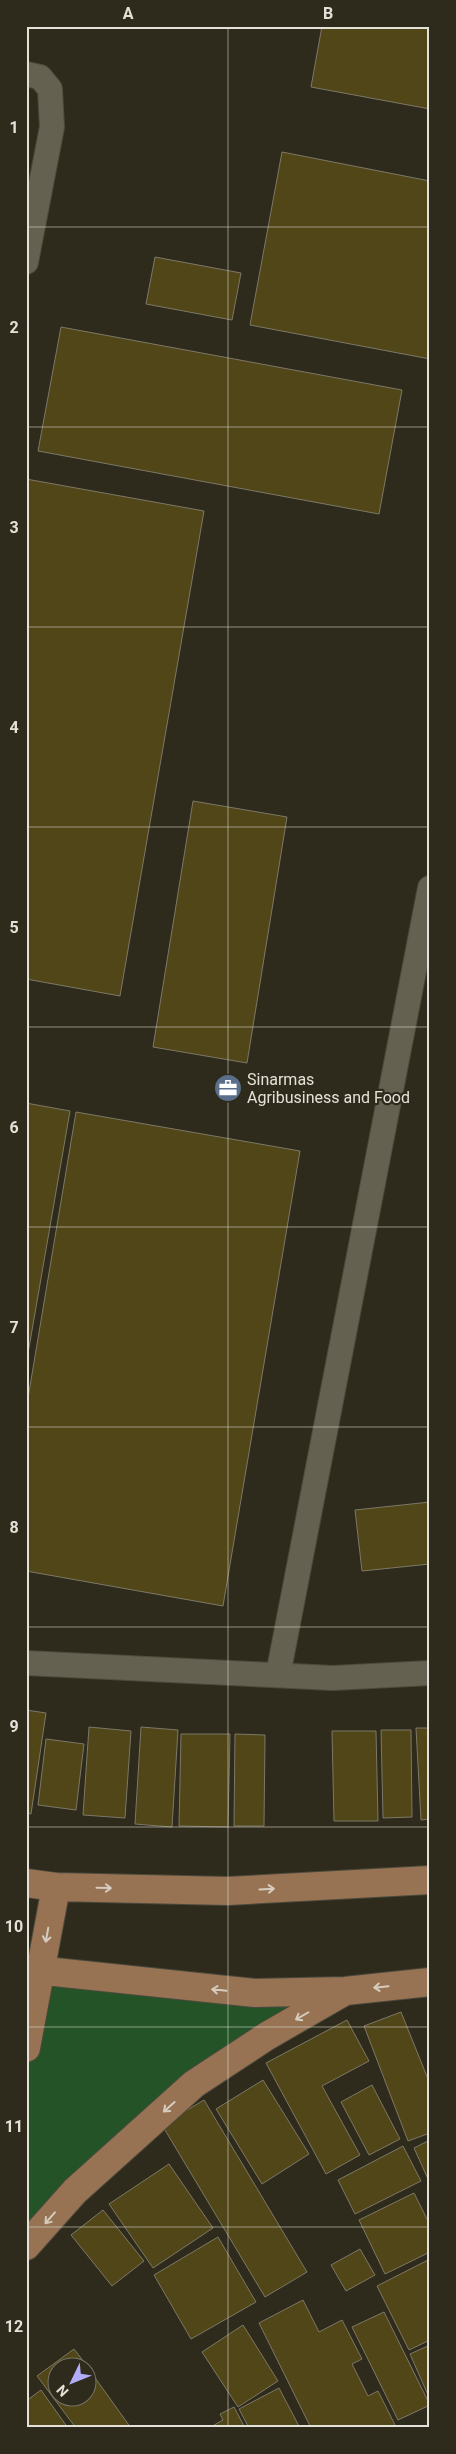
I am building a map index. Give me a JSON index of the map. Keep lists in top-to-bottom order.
{
  "places": {
    "office": ["Sinarmas Agribusiness and Food"]
  },
  "north": "bottom left",
  "grid": {
    "columns": ["A", "B"],
    "rows": [
      "1",
      "2",
      "3",
      "4",
      "5",
      "6",
      "7",
      "8",
      "9",
      "10",
      "11",
      "12"
    ]
  }
}
